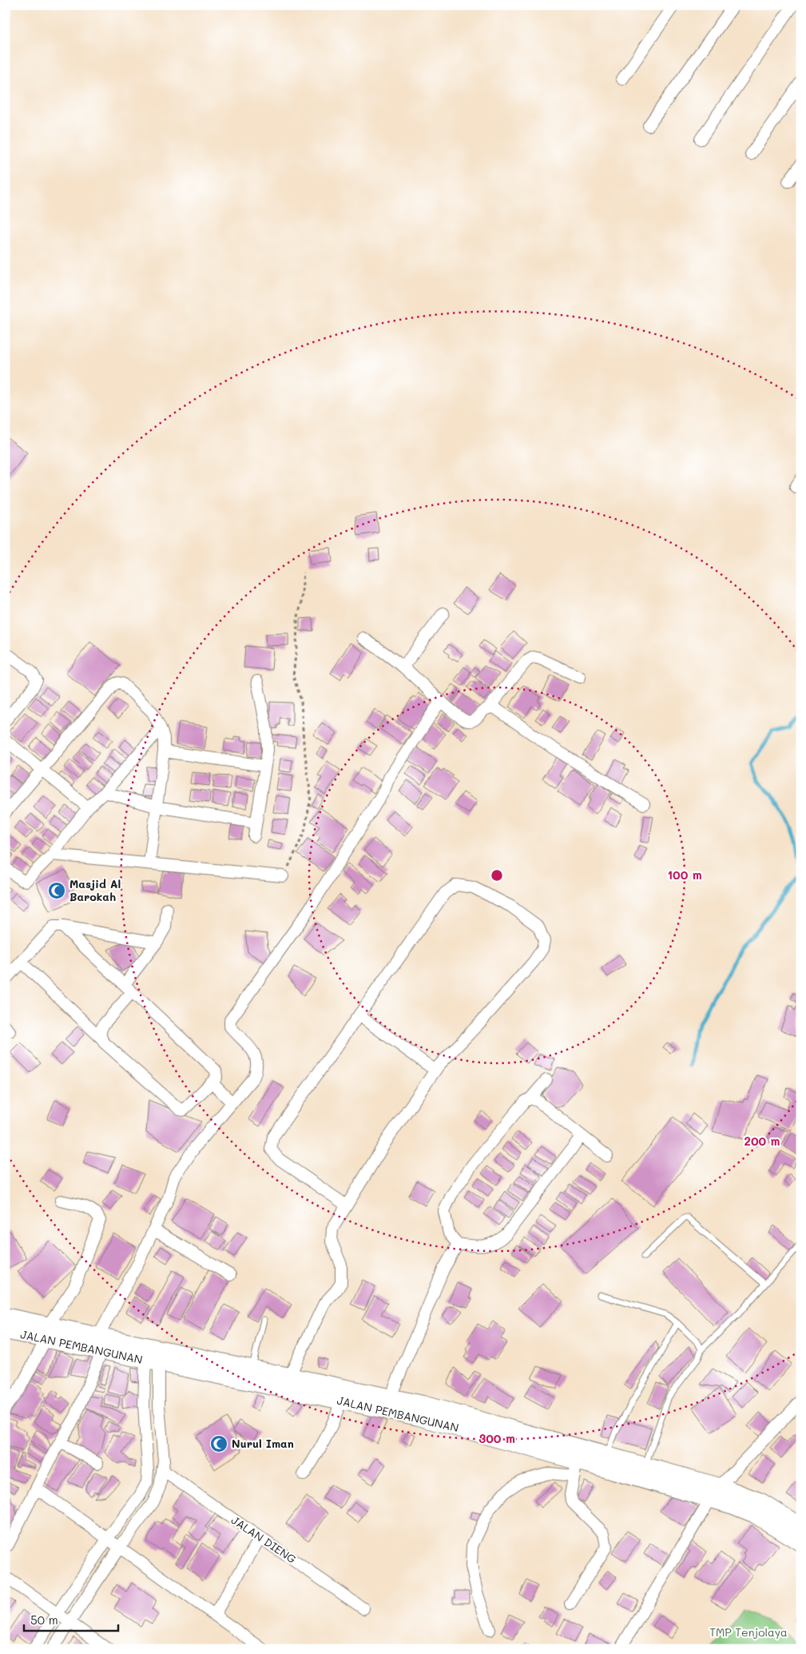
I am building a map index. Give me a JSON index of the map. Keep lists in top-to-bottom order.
{
  "streets": {
    "main road": ["JALAN PEMBANGUNAN"],
    "street": ["JALAN DIENG"]
  },
  "parks": ["TMP Tenjolaya"],
  "places": {
    "mosque": ["Masjid Al Barokah", "Nurul Iman"]
  },
  "scale_bar": "50 m",
  "rings": ["100 m", "200 m", "300 m"]
}
